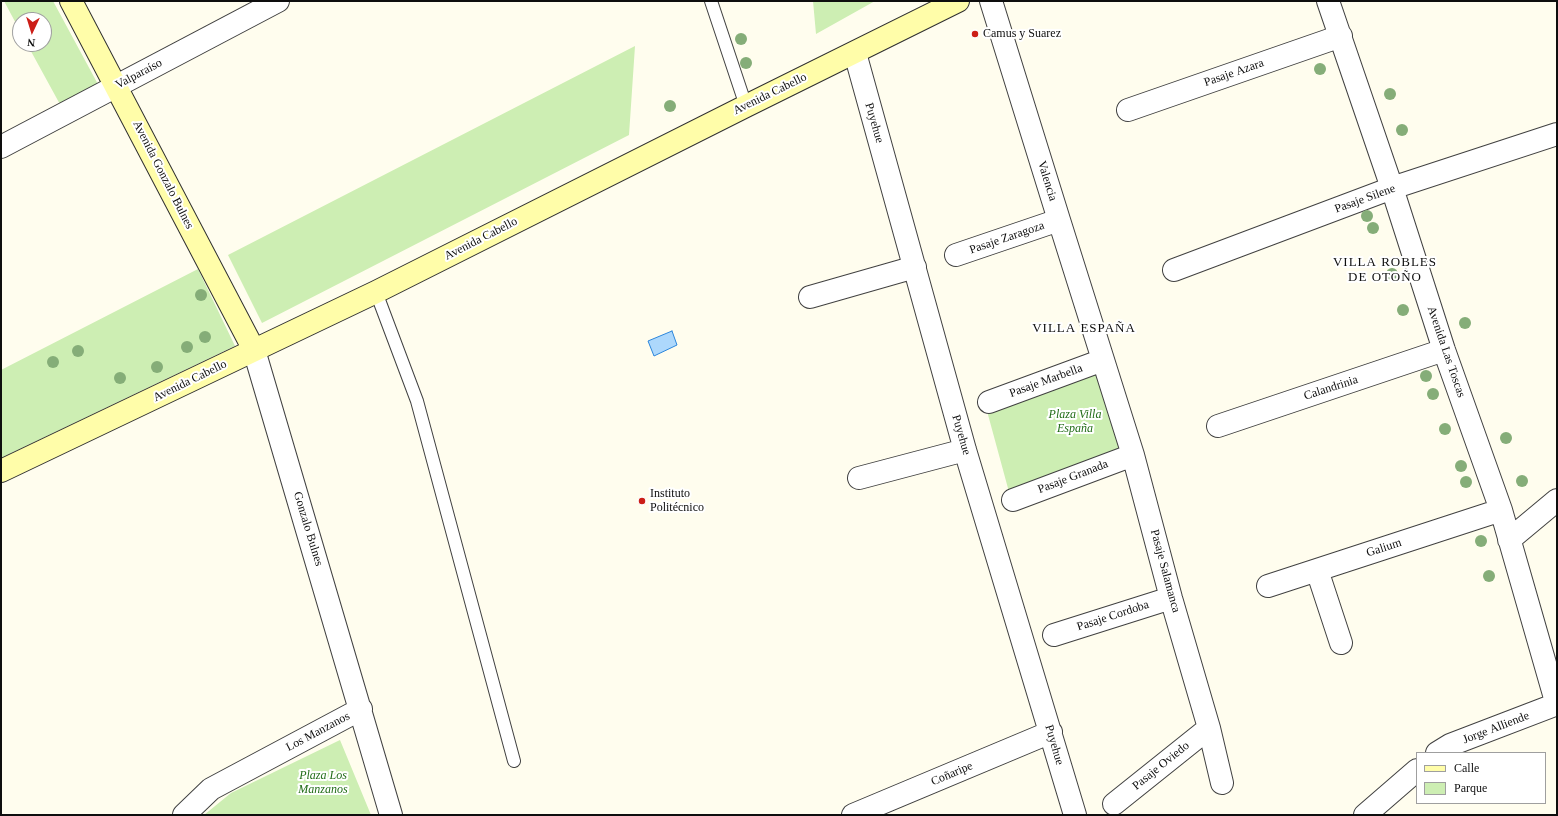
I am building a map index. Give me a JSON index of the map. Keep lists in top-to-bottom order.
{
  "streets": {
    "street": [
      "Pasaje Azara",
      "Valparaíso",
      "Avenida Cabello",
      "Puyehue",
      "Avenida Gonzalo Bulnes",
      "Valencia",
      "Pasaje Silene",
      "Pasaje Zaragoza",
      "Avenida Las Toscas",
      "Pasaje Marbella",
      "Calandrinia",
      "Pasaje Granada",
      "Gonzalo Bulnes",
      "Galium",
      "Pasaje Salamanca",
      "Pasaje Cordoba",
      "Jorge Alliende",
      "Los Manzanos",
      "Pasaje Oviedo",
      "Coñaripe"
    ]
  },
  "crossings": [
    ["Pasaje Azara", "Avenida Las Toscas"],
    ["Valparaíso", "Avenida Gonzalo Bulnes"],
    ["Avenida Cabello", "Puyehue"],
    ["Avenida Cabello", "Avenida Gonzalo Bulnes"],
    ["Avenida Cabello", "Gonzalo Bulnes"],
    ["Puyehue", "Coñaripe"],
    ["Avenida Gonzalo Bulnes", "Gonzalo Bulnes"],
    ["Valencia", "Pasaje Zaragoza"],
    ["Valencia", "Pasaje Marbella"],
    ["Valencia", "Pasaje Salamanca"],
    ["Pasaje Silene", "Avenida Las Toscas"],
    ["Avenida Las Toscas", "Calandrinia"],
    ["Avenida Las Toscas", "Galium"],
    ["Avenida Las Toscas", "Jorge Alliende"],
    ["Pasaje Marbella", "Pasaje Salamanca"],
    ["Pasaje Granada", "Pasaje Salamanca"],
    ["Gonzalo Bulnes", "Los Manzanos"],
    ["Pasaje Salamanca", "Pasaje Cordoba"],
    ["Pasaje Salamanca", "Pasaje Oviedo"]
  ],
  "districts": ["VILLA ROBLES DE OTOÑO", "VILLA ESPAÑA"],
  "parks": ["Plaza Villa España", "Plaza Los Manzanos"],
  "places": ["Camus y Suarez", "Instituto Politécnico"],
  "legend": ["Calle", "Parque"],
  "north": "bottom"
}
